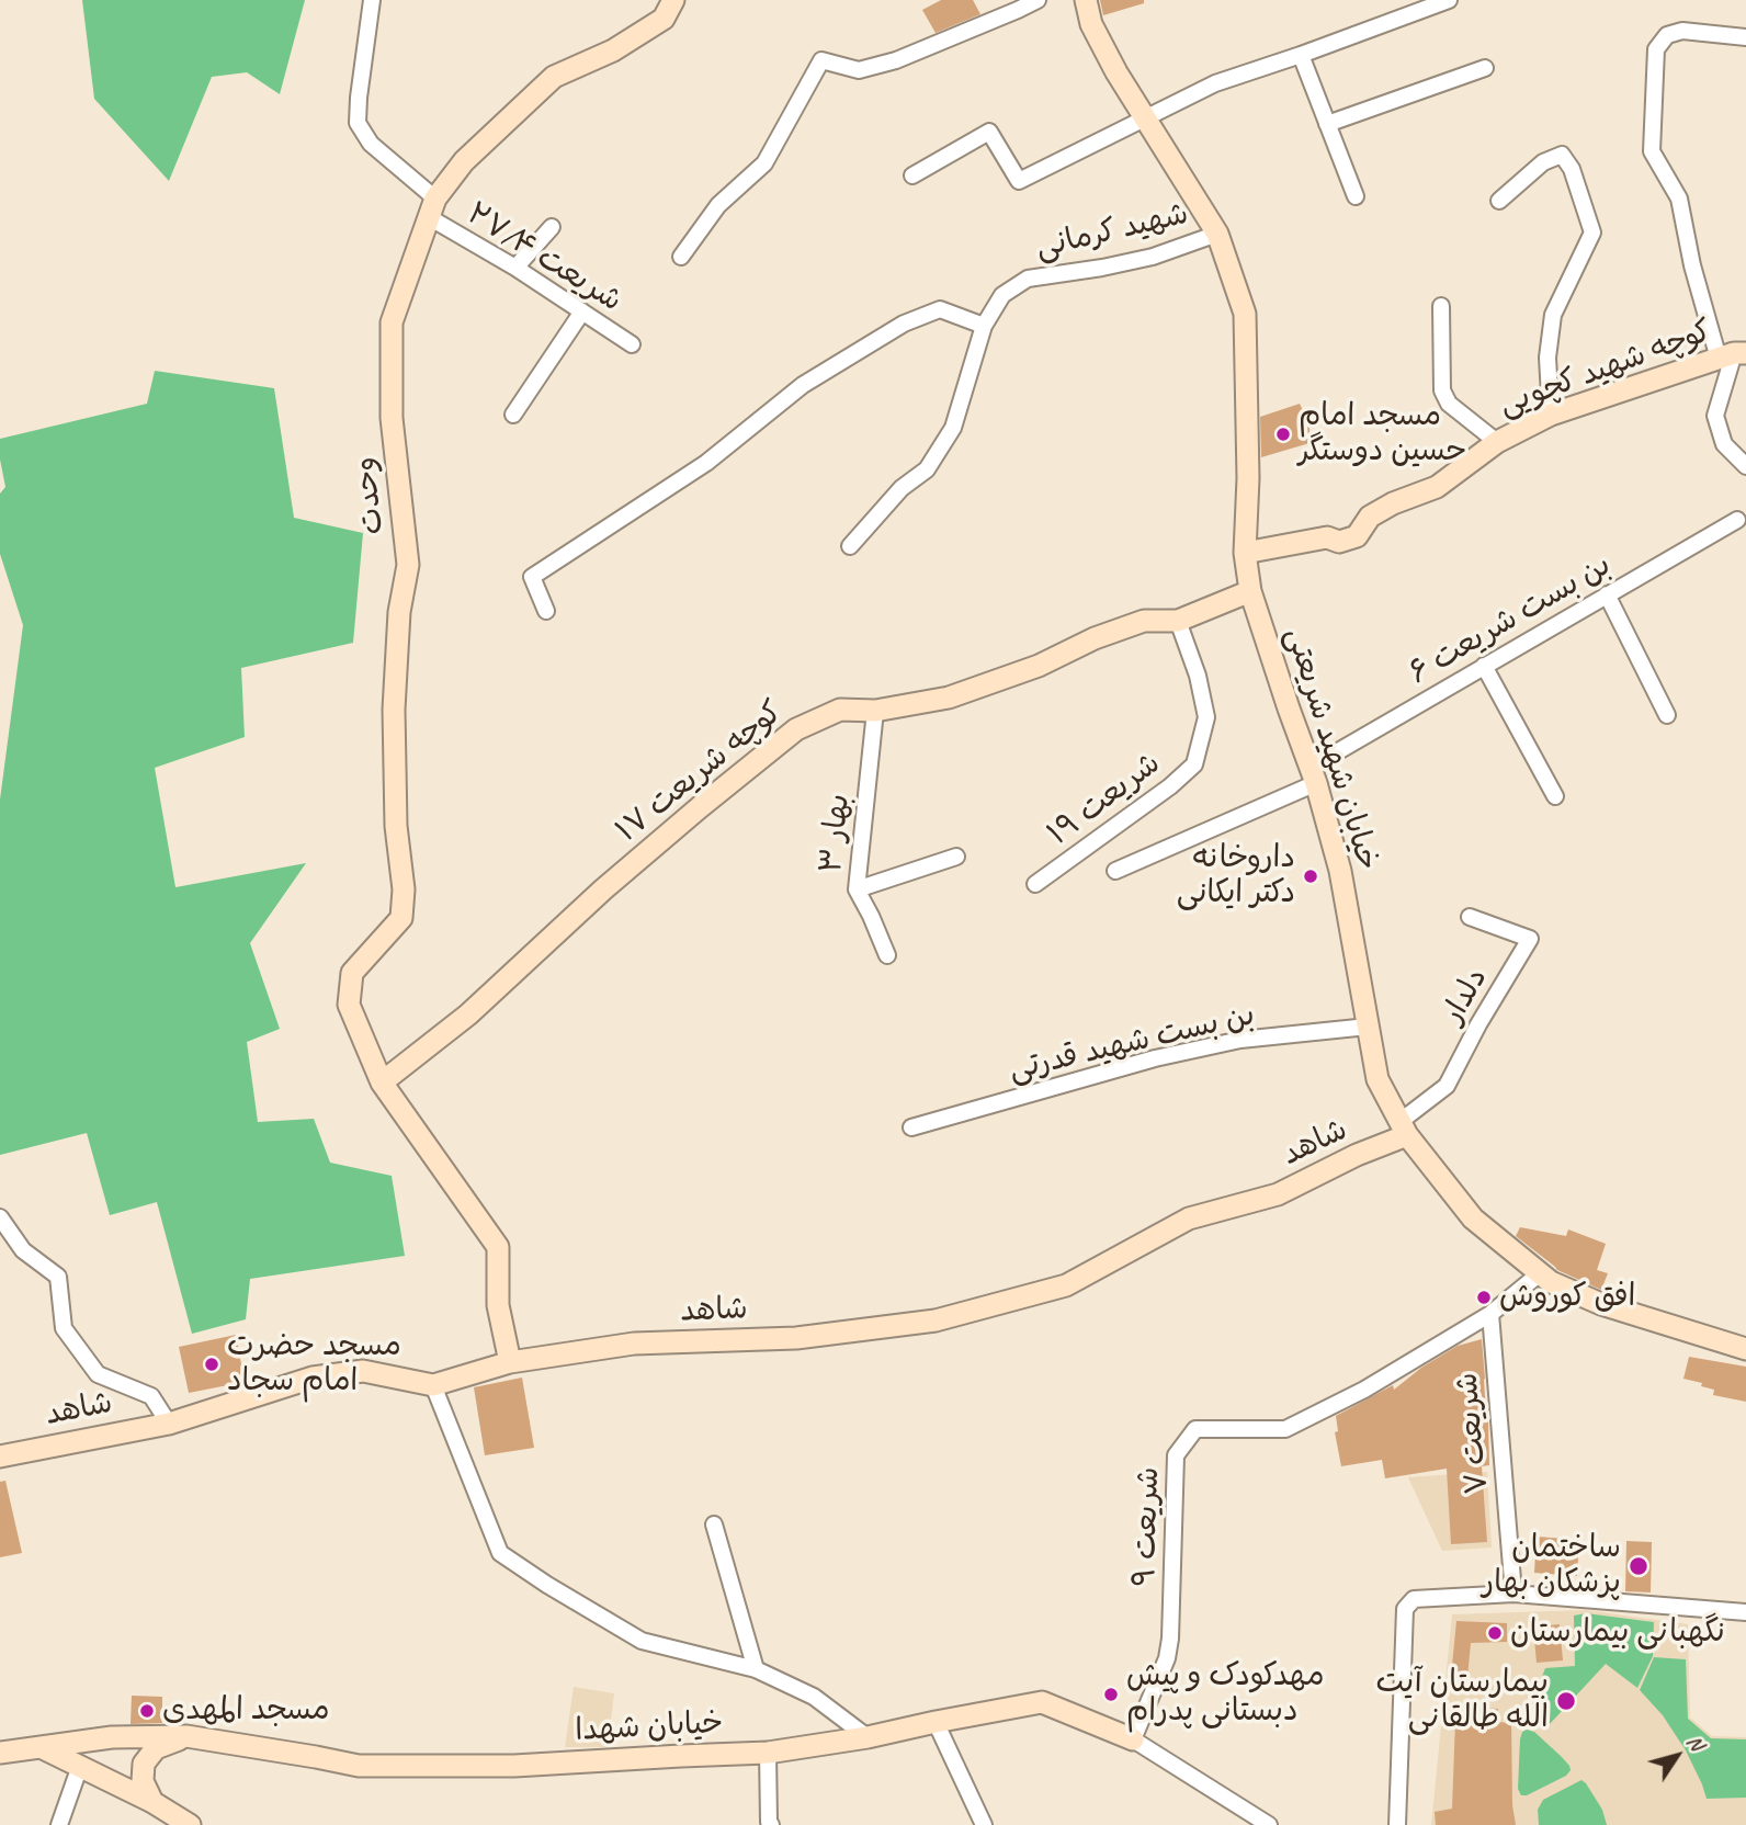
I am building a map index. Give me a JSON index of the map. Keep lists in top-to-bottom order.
{
  "streets": {
    "street": [
      "شهید کرمانی",
      "شریعت ۲۷/۴",
      "کوچه شهید کچویی",
      "وحدت",
      "بن بست شریعت ۶",
      "خیابان شهید شریعتی",
      "کوچه شریعت ۱۷",
      "شریعت ۱۹",
      "بهار ۳",
      "دلدار",
      "بن بست شهید قدرتی",
      "شاهد",
      "شریعت ۷",
      "شریعت ۹",
      "خیابان شهدا"
    ]
  },
  "crossings": [
    ["شهید کرمانی", "خیابان شهید شریعتی"],
    ["شریعت ۲۷/۴", "وحدت"],
    ["کوچه شهید کچویی", "خیابان شهید شریعتی"],
    ["وحدت", "کوچه شریعت ۱۷"],
    ["وحدت", "شاهد"],
    ["بن بست شریعت ۶", "خیابان شهید شریعتی"],
    ["خیابان شهید شریعتی", "کوچه شریعت ۱۷"],
    ["خیابان شهید شریعتی", "دلدار"],
    ["خیابان شهید شریعتی", "بن بست شهید قدرتی"],
    ["خیابان شهید شریعتی", "شاهد"],
    ["خیابان شهید شریعتی", "شریعت ۹"],
    ["کوچه شریعت ۱۷", "شریعت ۱۹"],
    ["کوچه شریعت ۱۷", "بهار ۳"],
    ["دلدار", "شاهد"],
    ["شریعت ۷", "شریعت ۹"],
    ["شریعت ۹", "خیابان شهدا"]
  ],
  "places": [
    "مسجد امام حسین دوستگر",
    "داروخانه دکتر ایکانی",
    "افق کوروش",
    "مسجد حضرت امام سجاد",
    "ساختمان پزشکان بهار",
    "نگهبانی بیمارستان",
    "مهدکودک و پیش دبستانی پدرام",
    "بیمارستان آیت الله طالقانی",
    "مسجد المهدی"
  ],
  "north": "top right"
}
